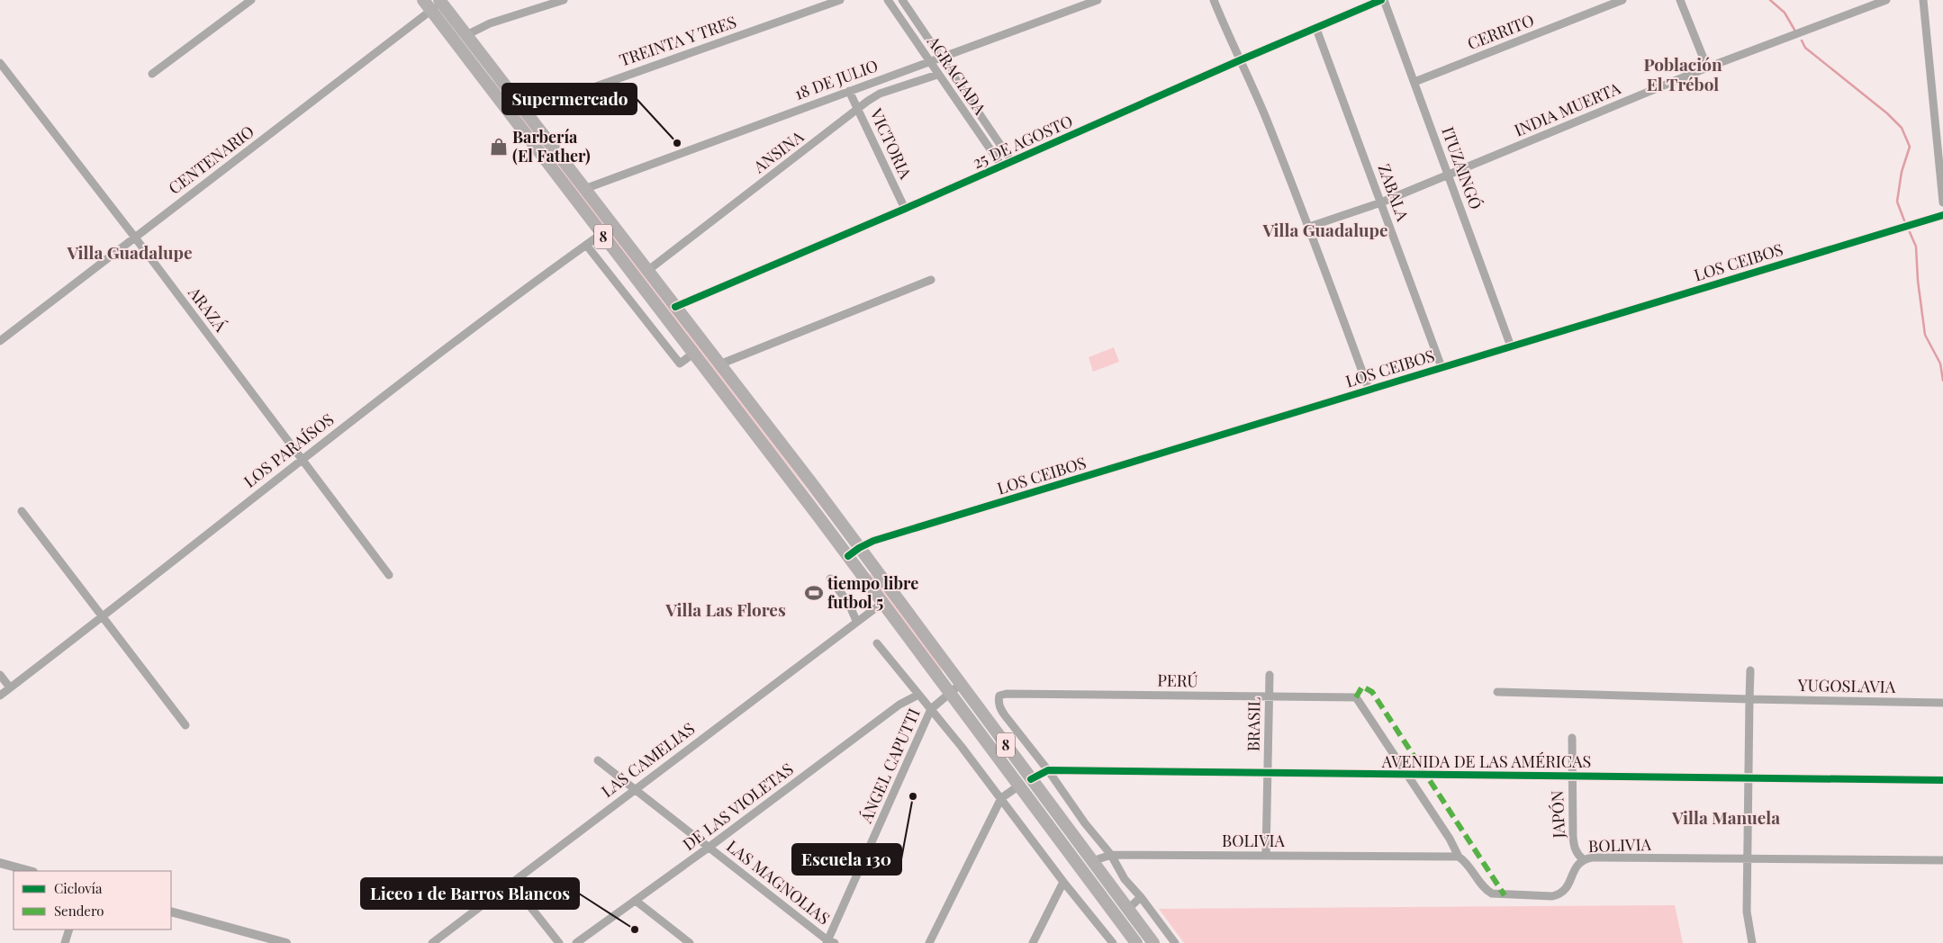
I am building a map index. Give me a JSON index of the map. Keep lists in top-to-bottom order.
{
  "streets": {
    "highway": ["8"],
    "street": [
      "CERRITO",
      "TREINTA Y TRES",
      "AGRACIADA",
      "18 DE JULIO",
      "INDIA MUERTA",
      "25 DE AGOSTO",
      "VICTORIA",
      "ANSINA",
      "CENTENARIO",
      "ITUZAINGÓ",
      "ZABALA",
      "LOS CEIBOS",
      "ARAZÁ",
      "LOS PARAÍSOS",
      "PERÚ",
      "YUGOSLAVIA",
      "BRASIL",
      "LAS CAMELIAS",
      "AVENIDA DE LAS AMÉRICAS",
      "ÁNGEL CAPUTTI",
      "DE LAS VIOLETAS",
      "JAPÓN",
      "BOLIVIA",
      "LAS MAGNOLIAS"
    ]
  },
  "crossings": [
    ["CERRITO", "ITUZAINGÓ"],
    ["TREINTA Y TRES", "8"],
    ["AGRACIADA", "18 DE JULIO"],
    ["AGRACIADA", "25 DE AGOSTO"],
    ["AGRACIADA", "ANSINA"],
    ["18 DE JULIO", "VICTORIA"],
    ["18 DE JULIO", "8"],
    ["INDIA MUERTA", "ITUZAINGÓ"],
    ["INDIA MUERTA", "ZABALA"],
    ["25 DE AGOSTO", "VICTORIA"],
    ["25 DE AGOSTO", "ITUZAINGÓ"],
    ["25 DE AGOSTO", "ZABALA"],
    ["25 DE AGOSTO", "8"],
    ["VICTORIA", "ANSINA"],
    ["ANSINA", "8"],
    ["CENTENARIO", "8"],
    ["CENTENARIO", "ARAZÁ"],
    ["ITUZAINGÓ", "LOS CEIBOS"],
    ["ZABALA", "LOS CEIBOS"],
    ["8", "LOS CEIBOS"],
    ["8", "LOS PARAÍSOS"],
    ["8", "LAS CAMELIAS"],
    ["8", "AVENIDA DE LAS AMÉRICAS"],
    ["8", "ÁNGEL CAPUTTI"],
    ["8", "BOLIVIA"],
    ["ARAZÁ", "LOS PARAÍSOS"],
    ["PERÚ", "BRASIL"],
    ["PERÚ", "AVENIDA DE LAS AMÉRICAS"],
    ["BRASIL", "AVENIDA DE LAS AMÉRICAS"],
    ["BRASIL", "BOLIVIA"],
    ["LAS CAMELIAS", "LAS MAGNOLIAS"],
    ["AVENIDA DE LAS AMÉRICAS", "JAPÓN"],
    ["ÁNGEL CAPUTTI", "LAS MAGNOLIAS"],
    ["DE LAS VIOLETAS", "LAS MAGNOLIAS"],
    ["JAPÓN", "BOLIVIA"]
  ],
  "districts": [
    "Población El Trébol",
    "Villa Guadalupe",
    "Villa Guadalupe",
    "Villa Las Flores",
    "Villa Manuela"
  ],
  "places": {
    "other": ["Supermercado", "Escuela 130", "Liceo 1 de Barros Blancos"],
    "shop": ["Barbería (El Father)"],
    "sports": ["tiempo libre futbol 5"]
  },
  "legend": ["Ciclovía", "Sendero"]
}
